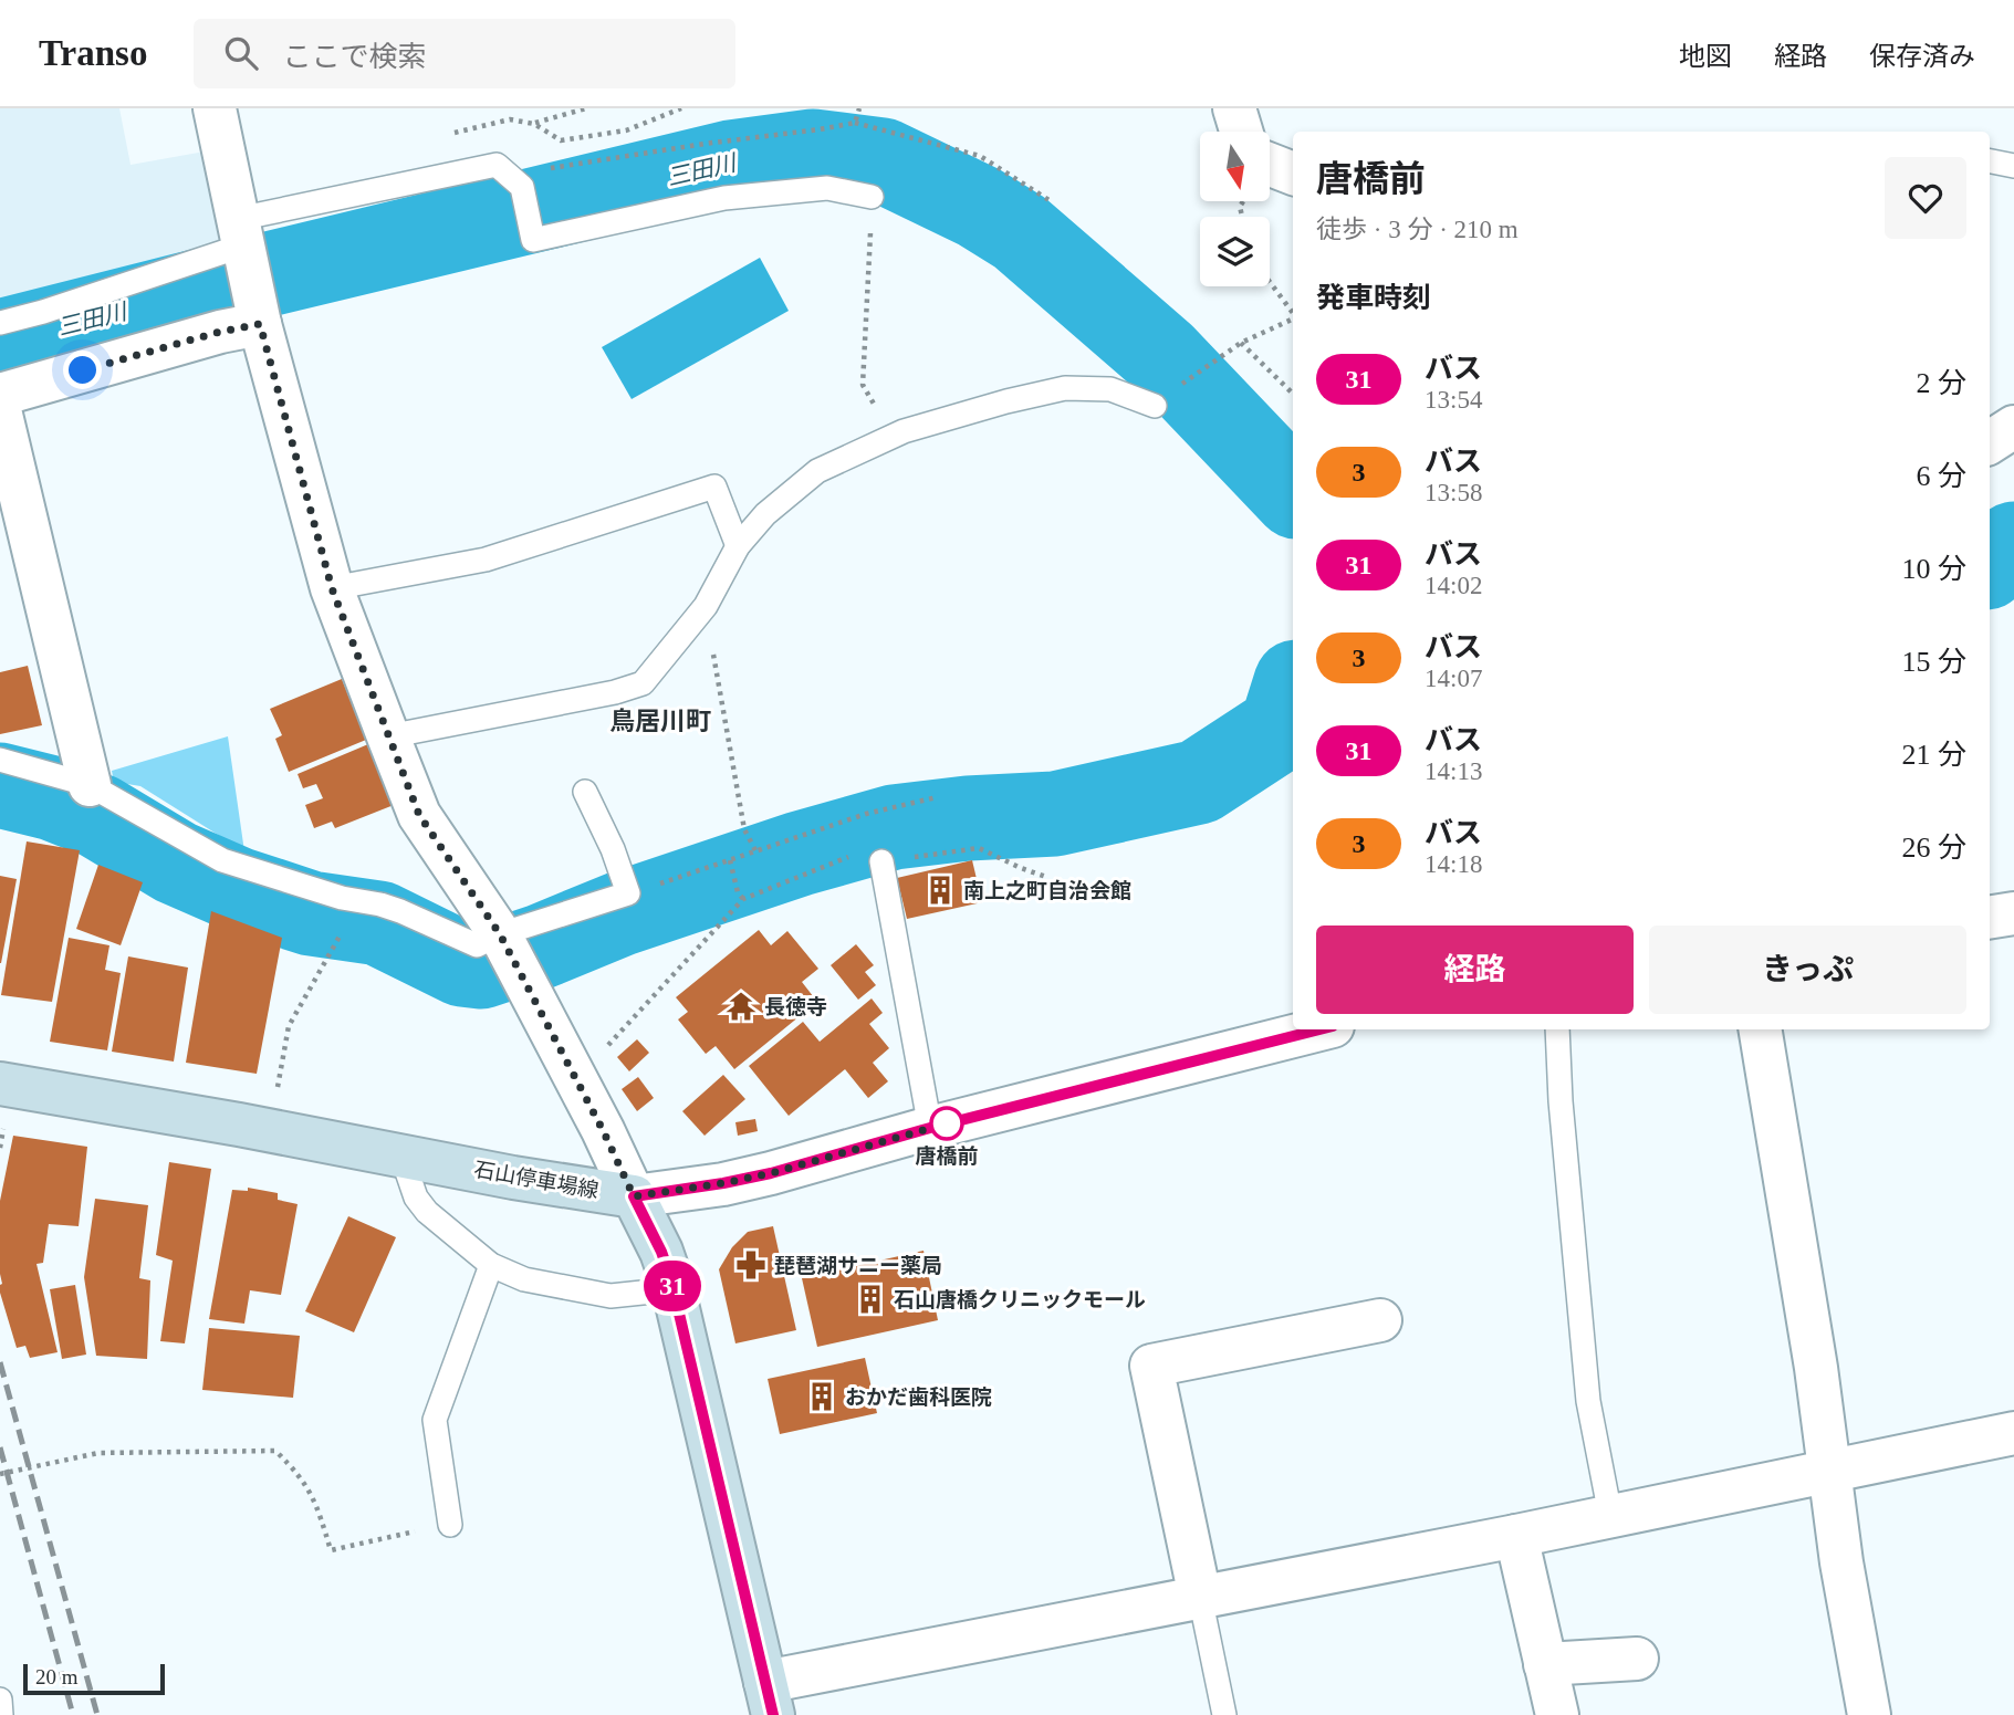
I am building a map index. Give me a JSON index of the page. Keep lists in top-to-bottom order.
{
  "streets": {
    "main road": ["石山停車場線"]
  },
  "districts": ["鳥居川町"],
  "water": ["三田川"],
  "places": {
    "building": ["南上之町自治会館", "石山唐橋クリニックモール", "おかだ歯科医院"],
    "temple": ["長徳寺"],
    "other": ["唐橋前"],
    "pharmacy": ["琵琶湖サニー薬局"]
  },
  "lines": ["bus line 31"],
  "scale_bar": "20 m",
  "north": "bottom",
  "page": {
    "header": "Transo",
    "search": "ここで検索",
    "nav": ["地図", "経路", "保存済み"],
    "on_map": "31",
    "heading": [
      ["唐橋前", "徒歩 · 3 分 · 210 m"],
      "発車時刻"
    ],
    "list": [
      {
        "mark": "31",
        "name": "バス",
        "note": "13:54",
        "value": "2 分"
      },
      {
        "mark": "3",
        "name": "バス",
        "note": "13:58",
        "value": "6 分"
      },
      {
        "mark": "31",
        "name": "バス",
        "note": "14:02",
        "value": "10 分"
      },
      {
        "mark": "3",
        "name": "バス",
        "note": "14:07",
        "value": "15 分"
      },
      {
        "mark": "31",
        "name": "バス",
        "note": "14:13",
        "value": "21 分"
      },
      {
        "mark": "3",
        "name": "バス",
        "note": "14:18",
        "value": "26 分"
      }
    ],
    "buttons": ["経路", "きっぷ"],
    "scale": "20 m"
  }
}
